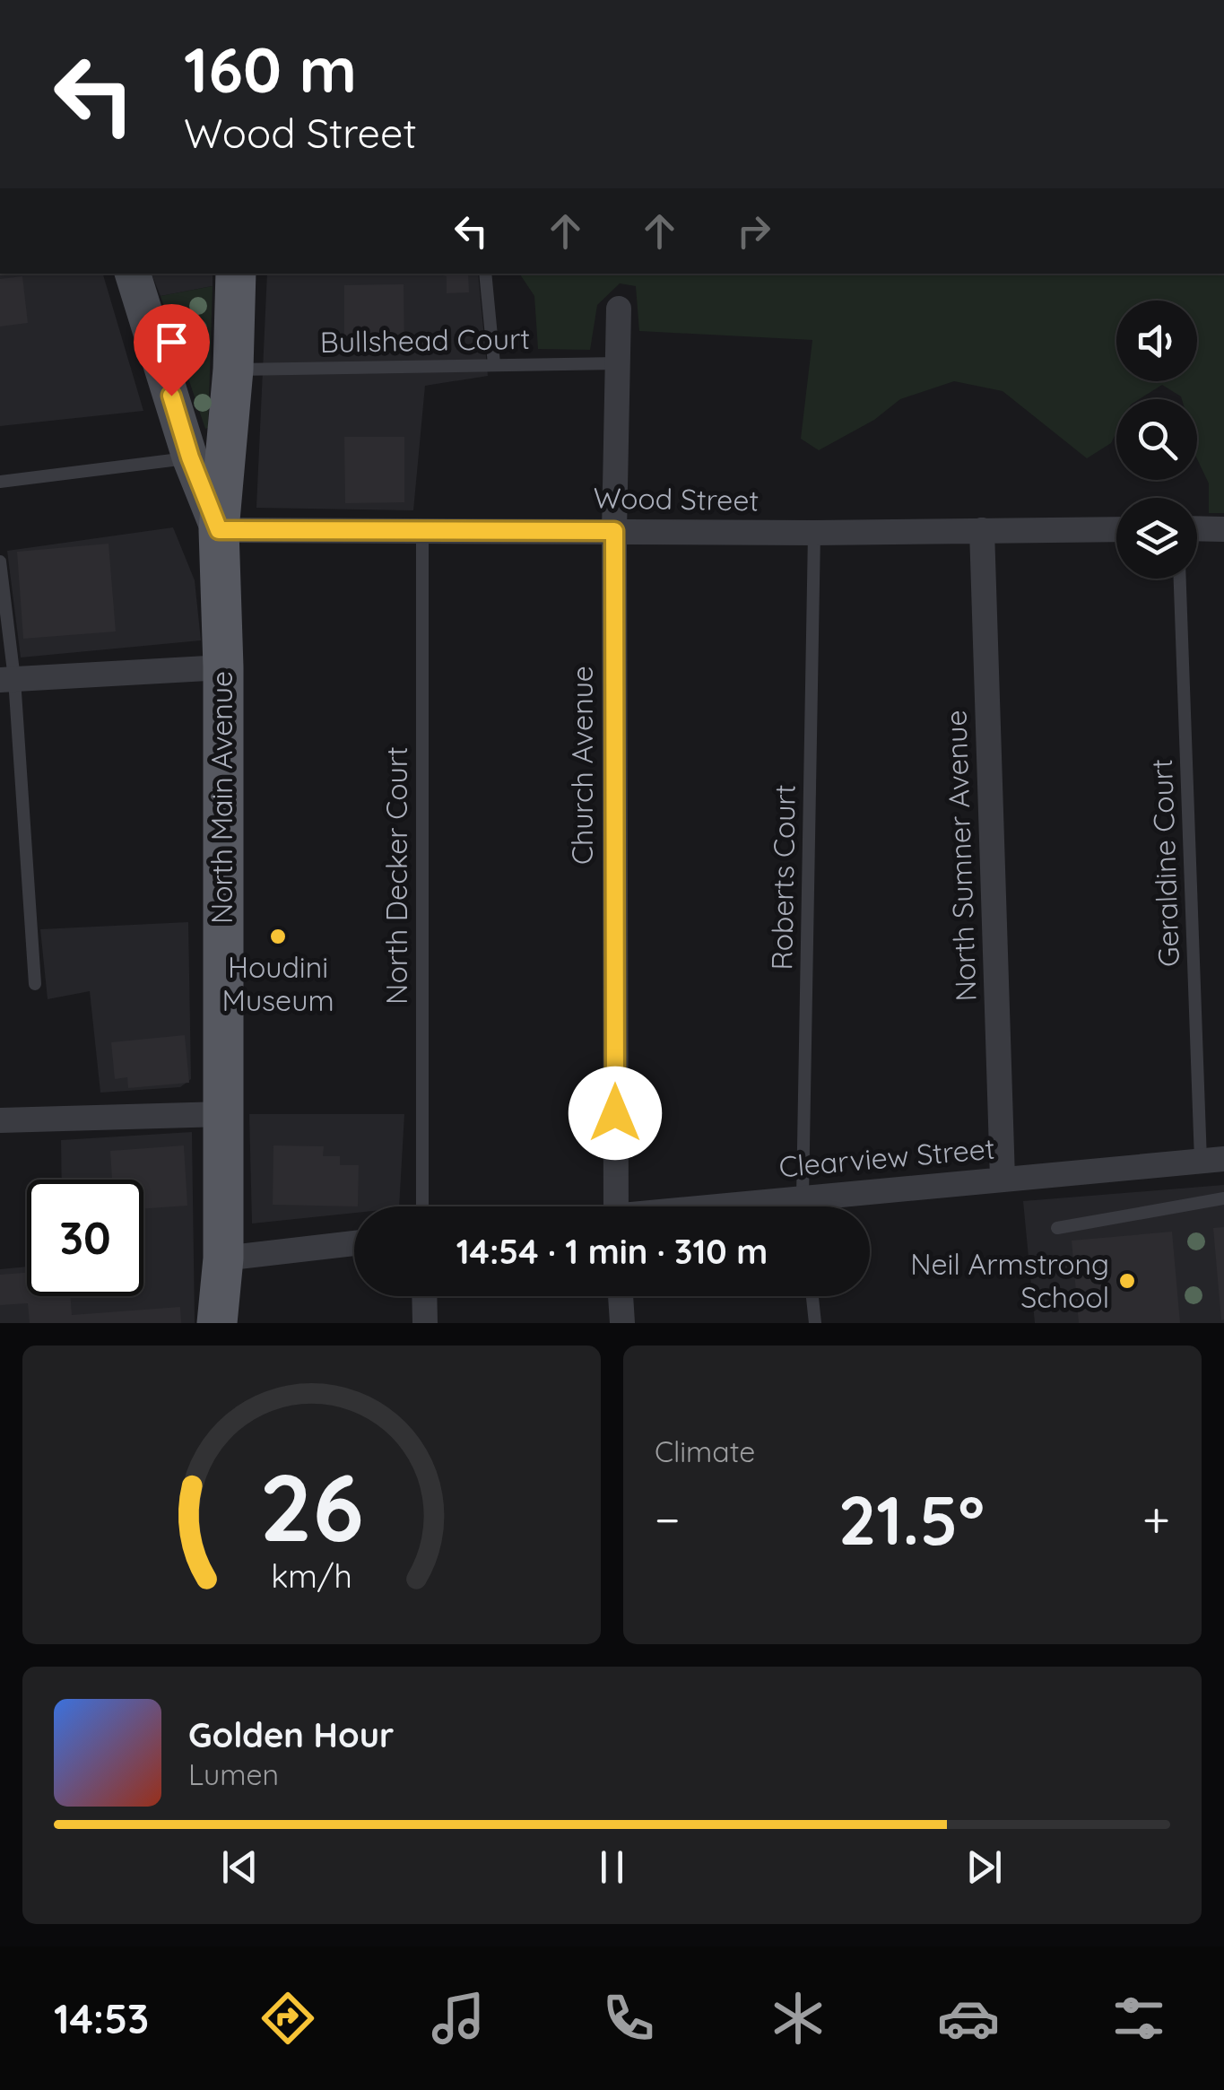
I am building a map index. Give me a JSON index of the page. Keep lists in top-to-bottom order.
{
  "streets": {
    "main road": ["North Main Avenue"],
    "street": [
      "Wood Street",
      "Church Avenue",
      "North Sumner Avenue",
      "Clearview Street"
    ],
    "lane": [
      "Bullshead Court",
      "Geraldine Court",
      "North Decker Court",
      "Roberts Court"
    ]
  },
  "crossings": [
    ["Bullshead Court", "Church Avenue"],
    ["Bullshead Court", "North Main Avenue"],
    ["Wood Street", "Church Avenue"],
    ["Wood Street", "North Main Avenue"],
    ["Wood Street", "North Sumner Avenue"],
    ["Wood Street", "North Decker Court"],
    ["Wood Street", "Roberts Court"],
    ["North Sumner Avenue", "Clearview Street"],
    ["Geraldine Court", "Clearview Street"]
  ],
  "places": ["Houdini Museum", "Neil Armstrong School"],
  "page": {
    "turn": ["160 m", "Wood Street"],
    "limit": "30",
    "trip": "14:54 · 1 min · 310 m",
    "tile": "Climate",
    "heat": ["−", "21.5°", "+"],
    "song": ["Golden Hour", "Lumen"],
    "tabs": "14:53",
    "gauge": ["26", "km/h"]
  }
}
